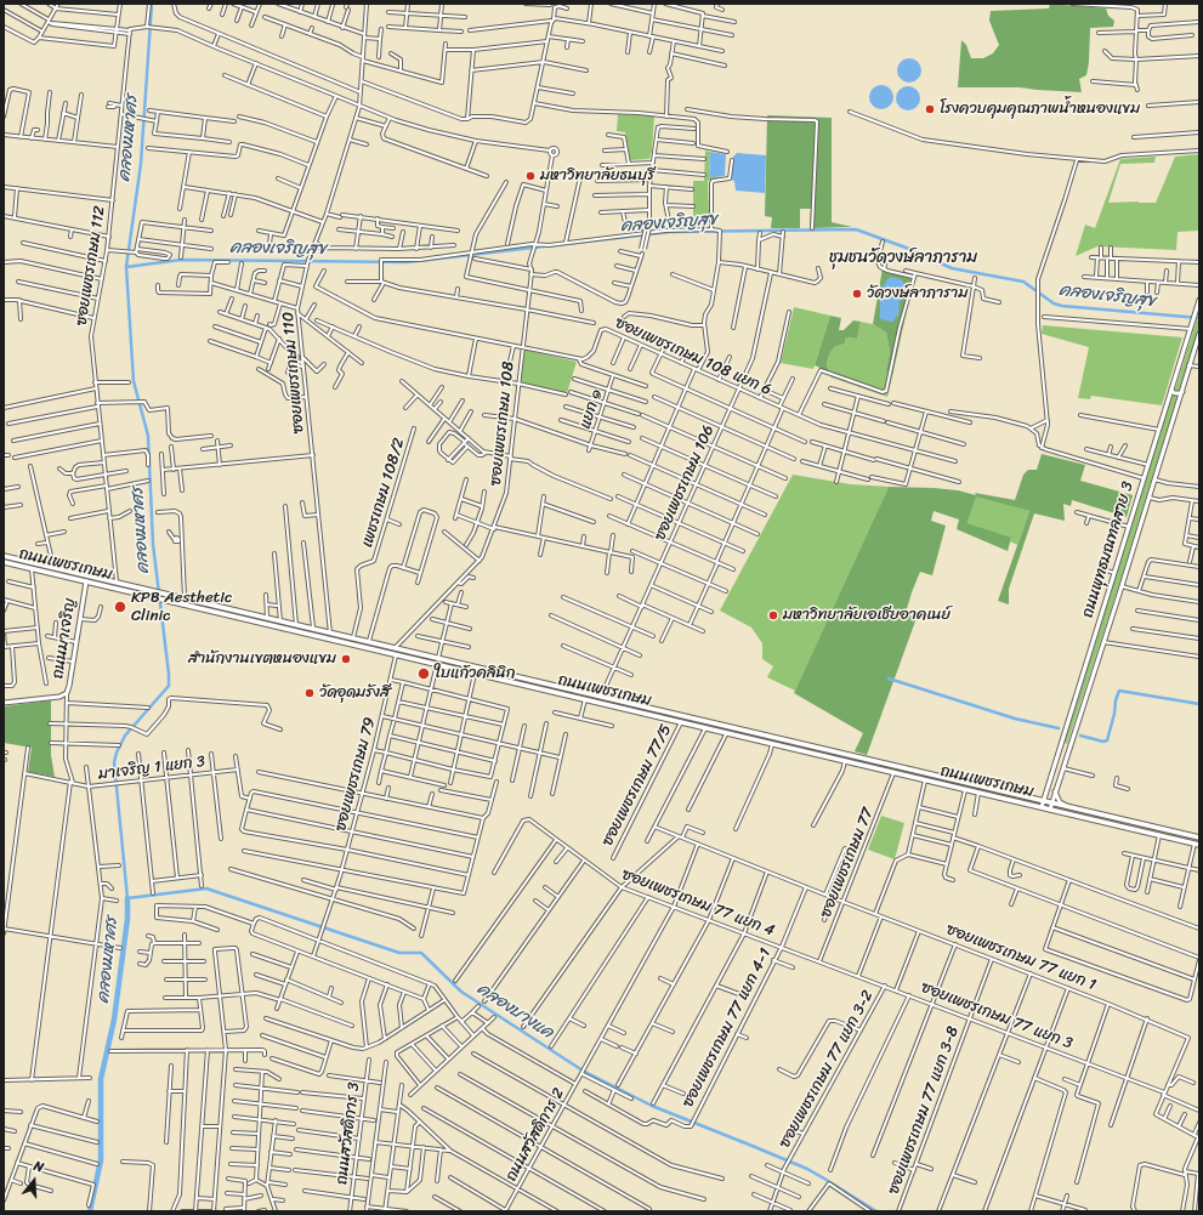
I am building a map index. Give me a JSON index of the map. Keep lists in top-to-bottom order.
{
  "streets": {
    "main road": ["ถนนพุทธมณฑลสาย 3", "ถนนเพชรเกษม", "ถนนมาเจริญ"],
    "street": [
      "ซอยเพชรเกษม 112",
      "ซอยเพชรเกษม 108 แยก 6",
      "ซอยเพชรเกษม 110",
      "แยก ๑",
      "ซอยเพชรเกษม 108",
      "ซอยเพชรเกษม 106",
      "เพชรเกษม 108/2",
      "มาเจริญ 1 แยก 3",
      "ซอยเพชรเกษม 79",
      "ซอยเพชรเกษม 77/5",
      "ซอยเพชรเกษม 77",
      "ซอยเพชรเกษม 77 แยก 4",
      "ซอยเพชรเกษม 77 แยก 1",
      "ซอยเพชรเกษม 77 แยก 3",
      "ซอยเพชรเกษม 77 แยก 4-1",
      "ซอยเพชรเกษม 77 แยก 3-2",
      "ซอยเพชรเกษม 77 แยก 3-8",
      "ถนนสวัสดิการ 3",
      "ถนนสวัสดิการ 2"
    ]
  },
  "crossings": [
    ["ซอยเพชรเกษม 112", "ถนนเพชรเกษม"],
    ["ซอยเพชรเกษม 108 แยก 6", "ซอยเพชรเกษม 106"],
    ["ซอยเพชรเกษม 110", "ถนนเพชรเกษม"],
    ["ซอยเพชรเกษม 108", "ถนนเพชรเกษม"],
    ["ซอยเพชรเกษม 106", "ถนนเพชรเกษม"],
    ["เพชรเกษม 108/2", "ถนนเพชรเกษม"],
    ["ถนนพุทธมณฑลสาย 3", "ถนนเพชรเกษม"],
    ["ถนนเพชรเกษม", "ถนนมาเจริญ"],
    ["ถนนเพชรเกษม", "ซอยเพชรเกษม 79"],
    ["ถนนเพชรเกษม", "ซอยเพชรเกษม 77/5"],
    ["ถนนเพชรเกษม", "ซอยเพชรเกษม 77"],
    ["ซอยเพชรเกษม 77", "ซอยเพชรเกษม 77 แยก 4"],
    ["ซอยเพชรเกษม 77", "ซอยเพชรเกษม 77 แยก 1"],
    ["ซอยเพชรเกษม 77", "ซอยเพชรเกษม 77 แยก 3"],
    ["ซอยเพชรเกษม 77 แยก 4", "ซอยเพชรเกษม 77 แยก 3"],
    ["ซอยเพชรเกษม 77 แยก 4", "ซอยเพชรเกษม 77 แยก 4-1"],
    ["ซอยเพชรเกษม 77 แยก 4", "ถนนสวัสดิการ 2"],
    ["ซอยเพชรเกษม 77 แยก 1", "ซอยเพชรเกษม 77 แยก 4-1"],
    ["ซอยเพชรเกษม 77 แยก 1", "ซอยเพชรเกษม 77 แยก 3-8"],
    ["ซอยเพชรเกษม 77 แยก 1", "ถนนสวัสดิการ 2"],
    ["ซอยเพชรเกษม 77 แยก 3", "ซอยเพชรเกษม 77 แยก 3-2"],
    ["ซอยเพชรเกษม 77 แยก 3", "ซอยเพชรเกษม 77 แยก 3-8"]
  ],
  "districts": ["ชุมชนวัดวงษ์ลาภาราม"],
  "water": ["คลองมหาศร", "คลองเจริญสุข", "คลองบางแค"],
  "places": [
    "โรงควบคุมคุณภาพน้ำหนองแขม",
    "มหาวิทยาลัยธนบุรี",
    "วัดวงษ์ลาภาราม",
    "KPB Aesthetic Clinic",
    "มหาวิทยาลัยเอเชียอาคเนย์",
    "สำนักงานเขตหนองแขม",
    "ใบแก้วคลินิก",
    "วัดอุดมรังสี"
  ],
  "north": "top"
}
